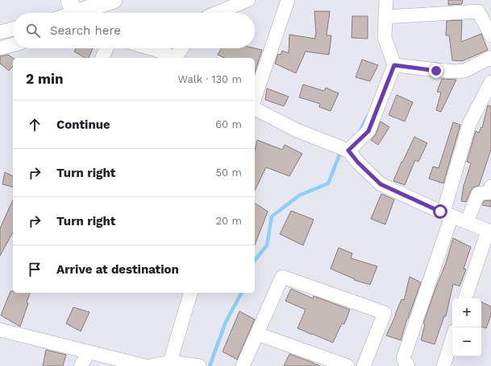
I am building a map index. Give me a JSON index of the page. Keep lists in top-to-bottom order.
{
  "page": {
    "search": "Search here",
    "heading": ["2 min", "Walk · 130 m"],
    "list": [
      ["Continue", "60 m"],
      ["Turn right", "50 m"],
      ["Turn right", "20 m"],
      "Arrive at destination"
    ],
    "map_buttons": ["+", "−"]
  }
}
